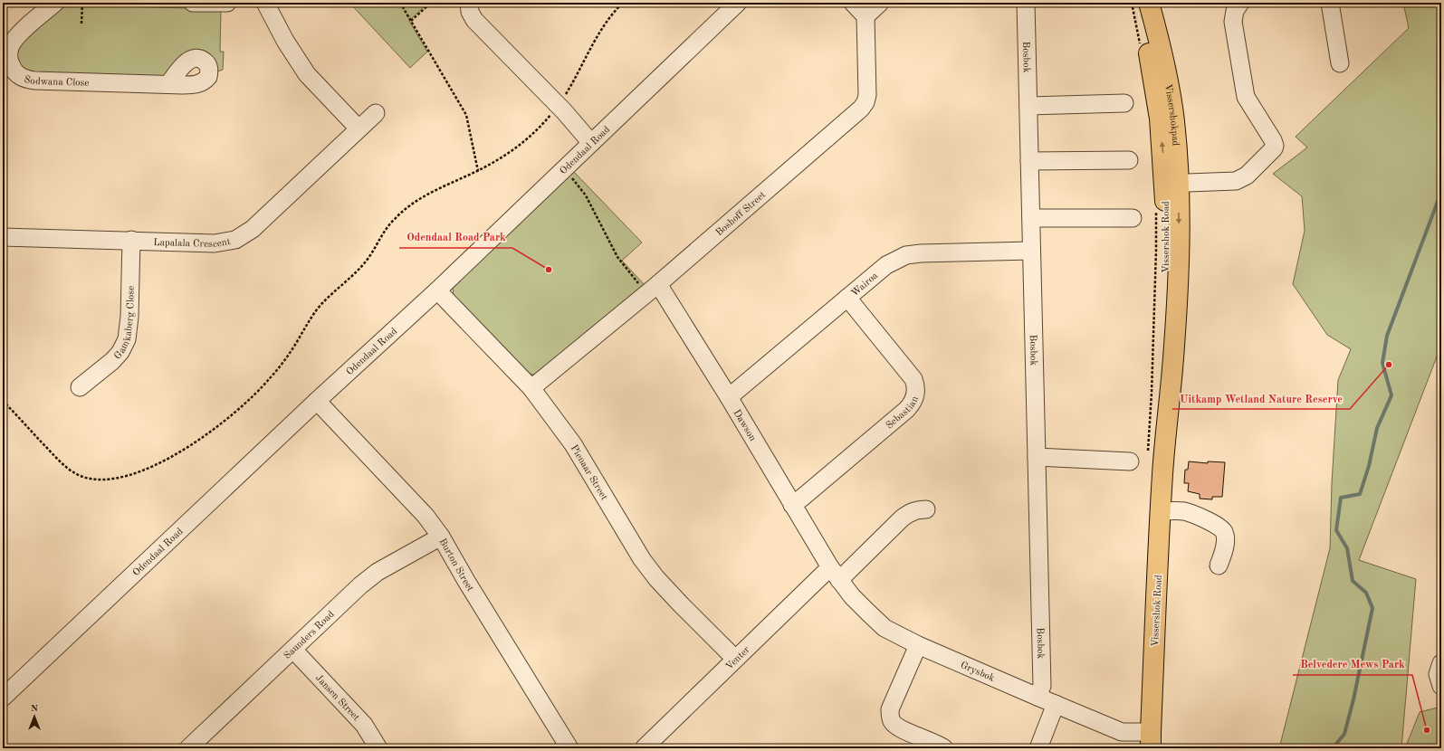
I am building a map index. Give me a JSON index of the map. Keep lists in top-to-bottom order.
{
  "streets": {
    "main road": ["Vissershokpad", "Vissershok Road"],
    "street": [
      "Bosbok",
      "Sodwana Close",
      "Odendaal Road",
      "Boshoff Street",
      "Lapalala Crescent",
      "Wairoa",
      "Gamkaberg Close",
      "Sebastian",
      "Dawson",
      "Pienaar Street",
      "Burton Street",
      "Saunders Road",
      "Venter",
      "Grysbok",
      "Jansen Street"
    ]
  },
  "crossings": [
    ["Bosbok", "Wairoa"],
    ["Bosbok", "Grysbok"],
    ["Vissershokpad", "Vissershok Road"],
    ["Odendaal Road", "Pienaar Street"],
    ["Odendaal Road", "Burton Street"],
    ["Boshoff Street", "Dawson"],
    ["Boshoff Street", "Pienaar Street"],
    ["Vissershok Road", "Grysbok"],
    ["Lapalala Crescent", "Gamkaberg Close"],
    ["Wairoa", "Sebastian"],
    ["Wairoa", "Dawson"],
    ["Sebastian", "Dawson"],
    ["Dawson", "Venter"],
    ["Dawson", "Grysbok"],
    ["Pienaar Street", "Venter"],
    ["Burton Street", "Saunders Road"],
    ["Saunders Road", "Jansen Street"],
    ["Venter", "Grysbok"]
  ],
  "places": ["Odendaal Road Park", "Uitkamp Wetland Nature Reserve", "Belvedere Mews Park"],
  "north": "top"
}
